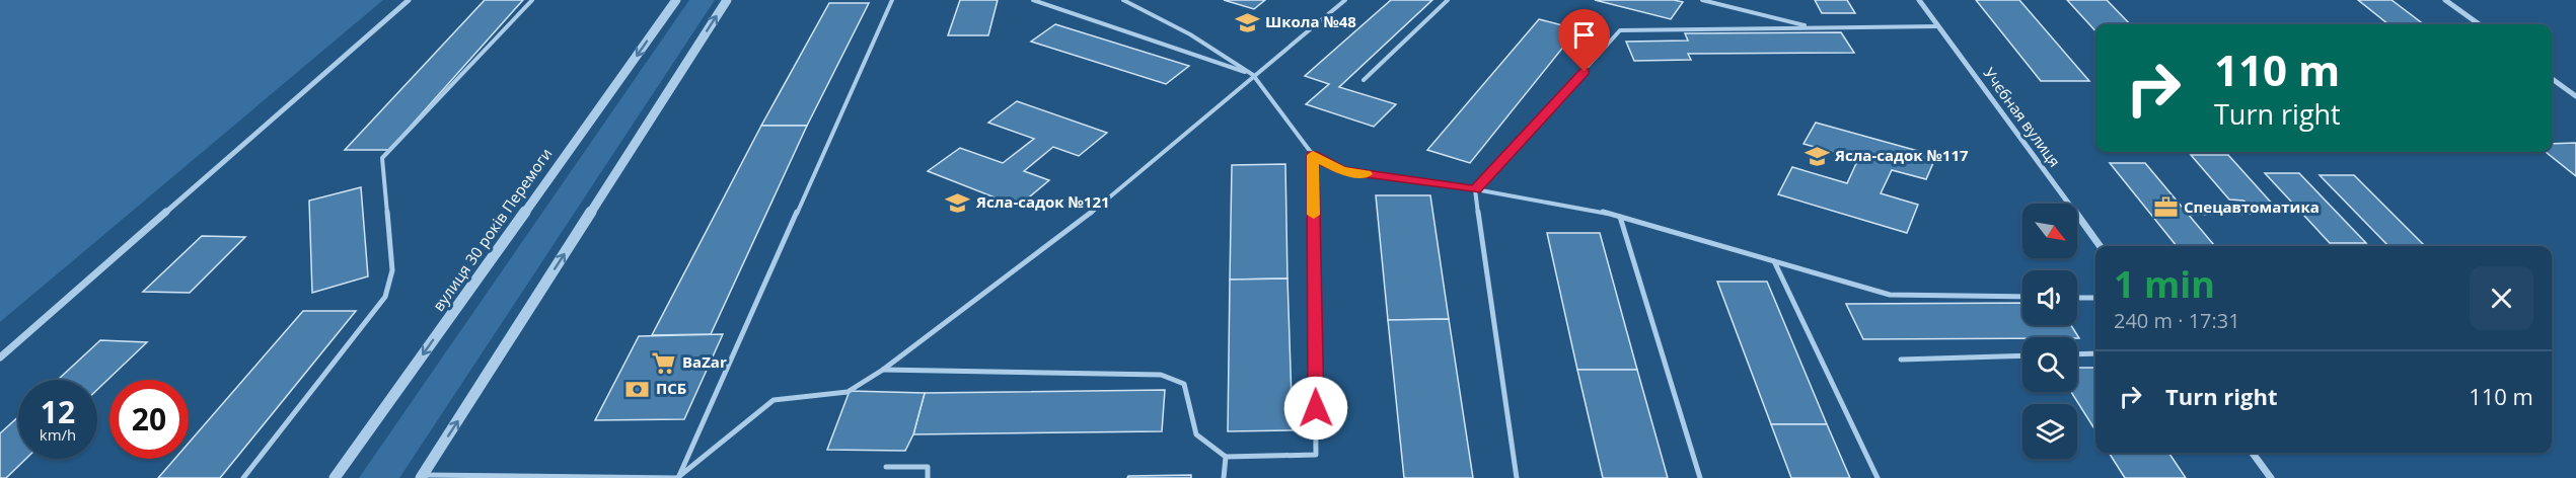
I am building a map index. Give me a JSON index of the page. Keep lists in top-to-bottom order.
{
  "streets": {
    "street": ["Учєбная вулиця", "вулиця 30 років Перемоги"]
  },
  "places": {
    "school or university": ["Школа №48", "Ясла-садок №117", "Ясла-садок №121"],
    "office": ["Спецавтоматика"],
    "supermarket": ["BaZar"],
    "bank": ["ПСБ"]
  },
  "north": "bottom right",
  "page": {
    "turn": ["110 m", "Turn right"],
    "heading": ["1 min", "240 m · 17:31"],
    "list": [
      {
        "name": "Turn right",
        "value": "110 m"
      }
    ],
    "speed": "12 km/h",
    "limit": "20"
  }
}
